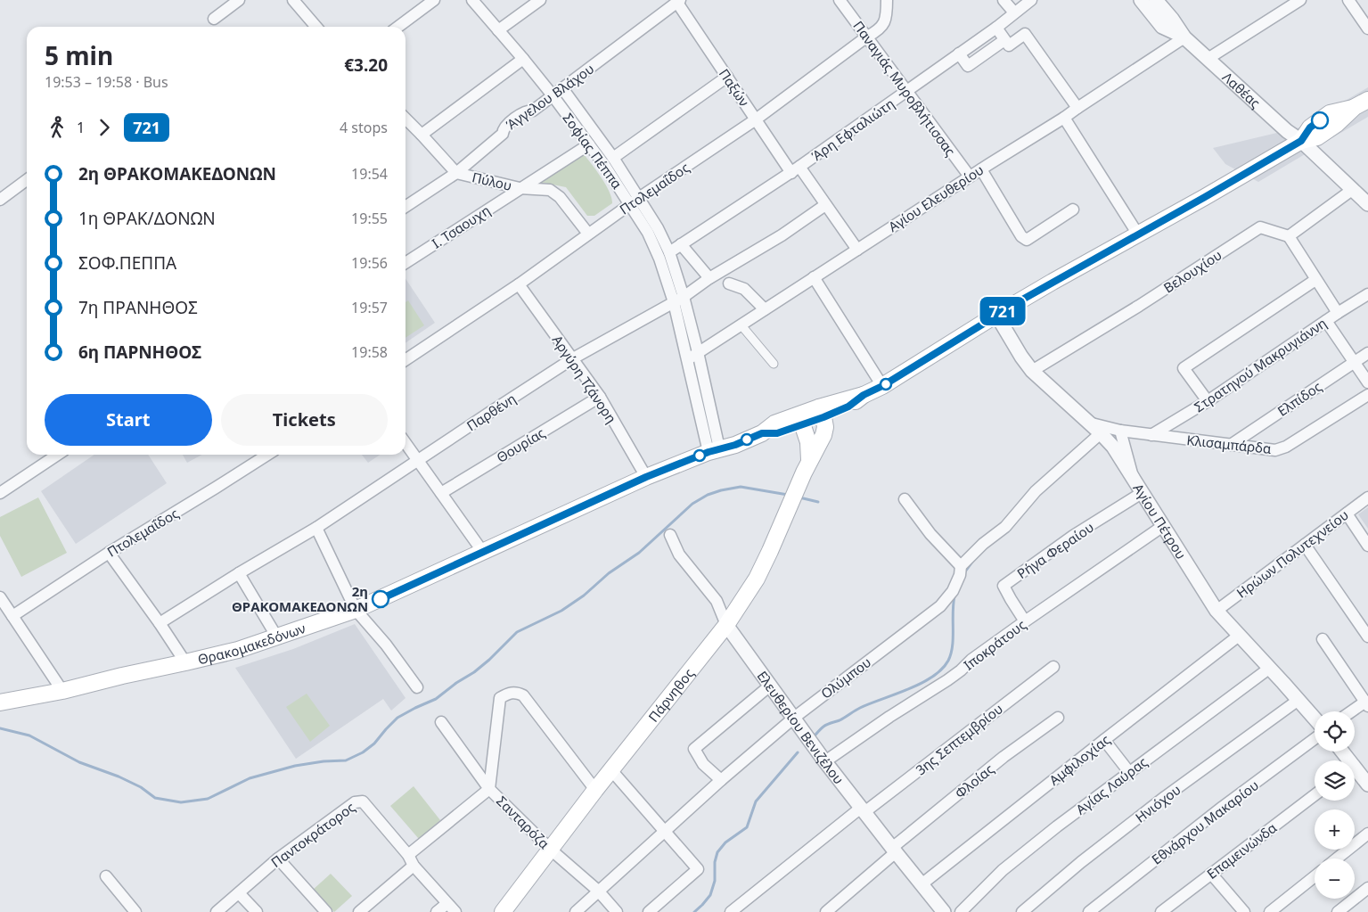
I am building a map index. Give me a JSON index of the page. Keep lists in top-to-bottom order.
{
  "streets": {
    "main road": ["Θρακομακεδόνων", "Πάρνηθος"],
    "street": [
      "Παξών",
      "Παναγιάς Μυροβλήτισσας",
      "Λαθέας",
      "Άγγελου Βλάχου",
      "Άρη Εφταλιώτη",
      "Σοφίας Πέππα",
      "Πύλου",
      "Πτολεμαΐδος",
      "Αγίου Ελευθερίου",
      "Ι. Τσαουχη",
      "Βελουχίου",
      "Στρατηγού Μακρυγιάννη",
      "Αργύρη Τζάνορη",
      "Ελπίδος",
      "Παρθένη",
      "Κλισαμπάρδα",
      "Θουρίας",
      "Αγίου Πέτρου",
      "Ρήγα Φεραίου",
      "Ηρώων Πολυτεχνείου",
      "Ιποκράτους",
      "Ολύμπου",
      "Ελευθερίου Βενιζέλου",
      "3ης Σεπτεμβρίου",
      "Αμφιλοχίας",
      "Φλοίας",
      "Αγίας Λαύρας",
      "Ηνιόχου",
      "Σανταρόζα",
      "Εθνάρχου Μακαρίου",
      "Παντοκράτορος",
      "Επαμεινώνδα"
    ]
  },
  "crossings": [
    ["Παξών", "Άγγελου Βλάχου"],
    ["Παξών", "Άρη Εφταλιώτη"],
    ["Παξών", "Πτολεμαΐδος"],
    ["Παξών", "Αγίου Ελευθερίου"],
    ["Παξών", "Παρθένη"],
    ["Παναγιάς Μυροβλήτισσας", "Άρη Εφταλιώτη"],
    ["Παναγιάς Μυροβλήτισσας", "Πτολεμαΐδος"],
    ["Παναγιάς Μυροβλήτισσας", "Αγίου Ελευθερίου"],
    ["Λαθέας", "Αγίου Ελευθερίου"],
    ["Άγγελου Βλάχου", "Σοφίας Πέππα"],
    ["Άγγελου Βλάχου", "Πύλου"],
    ["Άρη Εφταλιώτη", "Σοφίας Πέππα"],
    ["Σοφίας Πέππα", "Πτολεμαΐδος"],
    ["Σοφίας Πέππα", "Αγίου Ελευθερίου"],
    ["Σοφίας Πέππα", "Ι. Τσαουχη"],
    ["Σοφίας Πέππα", "Παρθένη"],
    ["Σοφίας Πέππα", "Θρακομακεδόνων"],
    ["Πύλου", "Πτολεμαΐδος"],
    ["Πύλου", "Ι. Τσαουχη"],
    ["Πτολεμαΐδος", "Αργύρη Τζάνορη"],
    ["Βελουχίου", "Αγίου Πέτρου"],
    ["Στρατηγού Μακρυγιάννη", "Κλισαμπάρδα"],
    ["Αργύρη Τζάνορη", "Παρθένη"],
    ["Αργύρη Τζάνορη", "Θουρίας"],
    ["Αργύρη Τζάνορη", "Θρακομακεδόνων"],
    ["Ελπίδος", "Κλισαμπάρδα"],
    ["Κλισαμπάρδα", "Αγίου Πέτρου"],
    ["Αγίου Πέτρου", "Ρήγα Φεραίου"],
    ["Αγίου Πέτρου", "Ηρώων Πολυτεχνείου"],
    ["Αγίου Πέτρου", "Ιποκράτους"],
    ["Αγίου Πέτρου", "Ολύμπου"],
    ["Αγίου Πέτρου", "Αμφιλοχίας"],
    ["Αγίου Πέτρου", "Αγίας Λαύρας"],
    ["Αγίου Πέτρου", "Ηνιόχου"],
    ["Ρήγα Φεραίου", "Ιποκράτους"],
    ["Θρακομακεδόνων", "Πάρνηθος"],
    ["Ιποκράτους", "Ελευθερίου Βενιζέλου"],
    ["Ολύμπου", "Ελευθερίου Βενιζέλου"],
    ["Ολύμπου", "Σανταρόζα"],
    ["Πάρνηθος", "Ελευθερίου Βενιζέλου"],
    ["Πάρνηθος", "Σανταρόζα"],
    ["Ελευθερίου Βενιζέλου", "3ης Σεπτεμβρίου"],
    ["Ελευθερίου Βενιζέλου", "Αμφιλοχίας"],
    ["Ελευθερίου Βενιζέλου", "Φλοίας"]
  ],
  "places": ["2η ΘΡΑΚΟΜΑΚΕΔΟΝΩΝ"],
  "lines": ["bus line 721"],
  "page": {
    "on_map": "721",
    "heading": ["5 min", "19:53 – 19:58 · Bus", "€3.20"],
    "legs": ["1", "721", "4 stops"],
    "list": [
      {
        "name": "2η ΘΡΑΚΟΜΑΚΕΔΟΝΩΝ",
        "value": "19:54"
      },
      {
        "name": "1η ΘΡΑΚ/ΔΟΝΩΝ",
        "value": "19:55"
      },
      {
        "name": "ΣΟΦ.ΠΕΠΠΑ",
        "value": "19:56"
      },
      {
        "name": "7η ΠΡΑΝΗΘΟΣ",
        "value": "19:57"
      },
      {
        "name": "6η ΠΑΡΝΗΘΟΣ",
        "value": "19:58"
      }
    ],
    "buttons": ["Start", "Tickets"],
    "map_buttons": ["+", "−"]
  }
}
